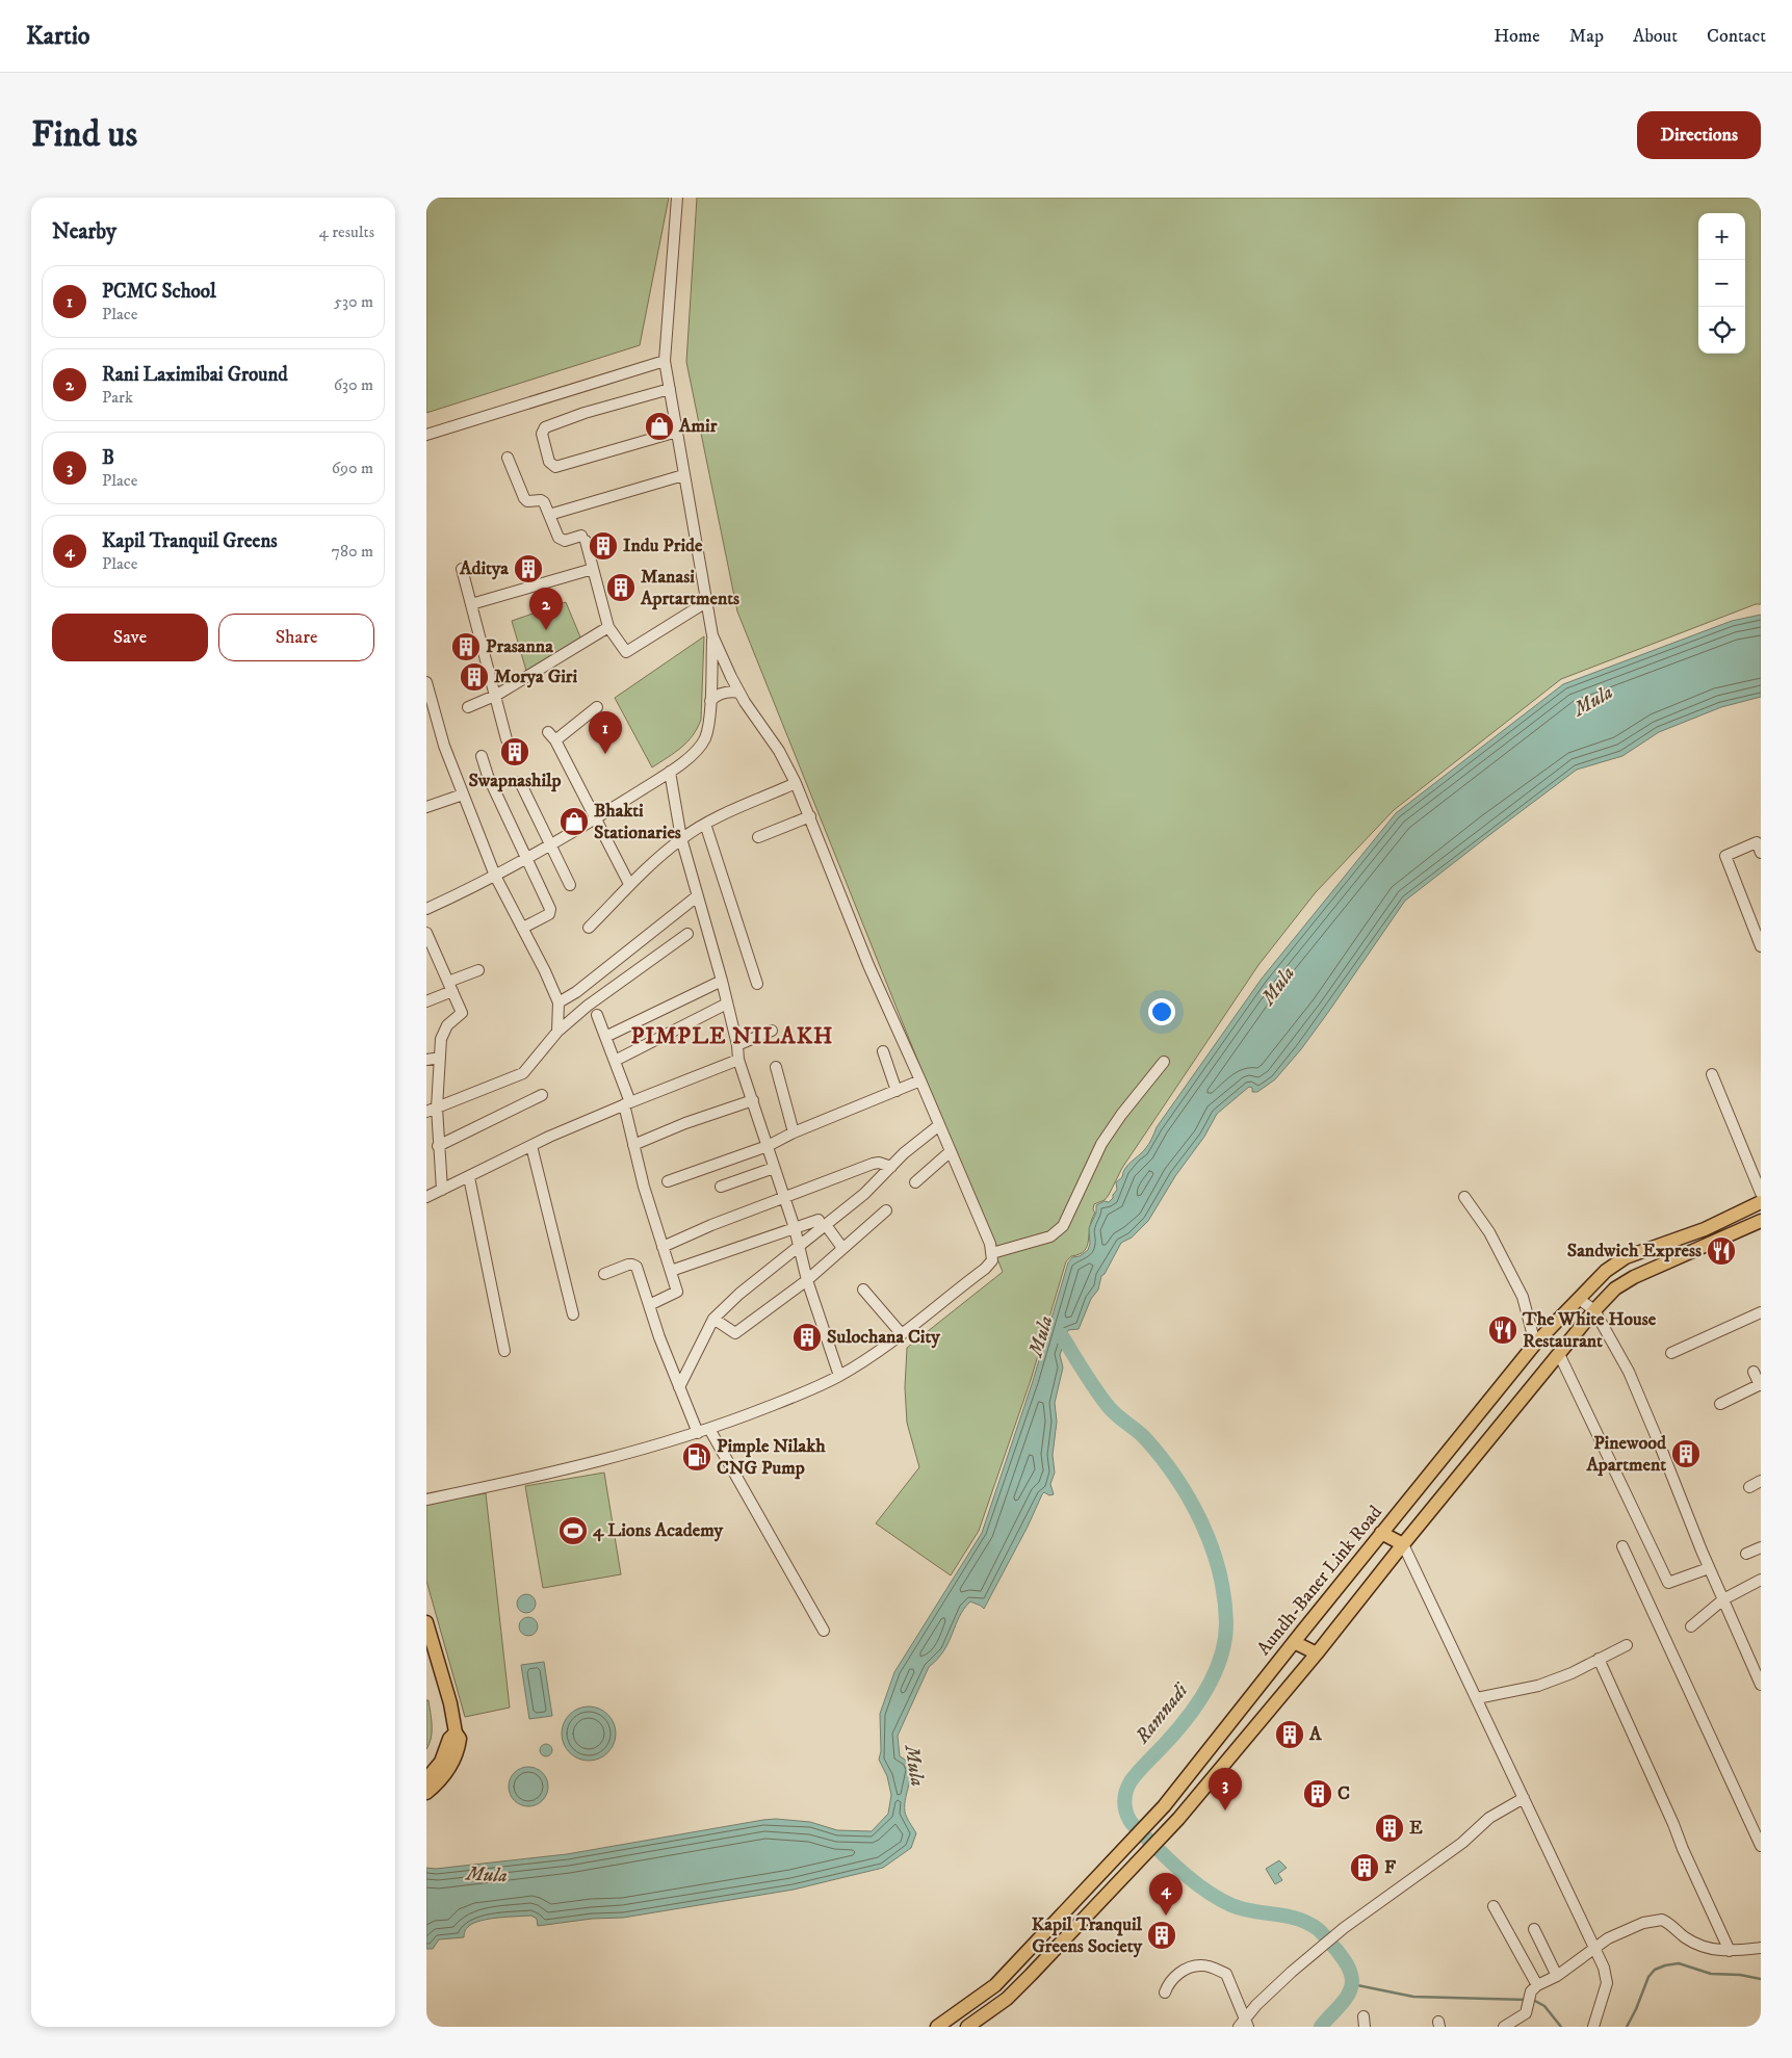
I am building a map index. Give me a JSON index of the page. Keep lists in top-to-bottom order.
{
  "streets": {
    "main road": ["Aundh-Baner Link Road"]
  },
  "districts": ["PIMPLE NILAKH"],
  "water": ["Mula", "Ramnadi"],
  "places": {
    "shop": ["Amir", "Bhakti Stationaries"],
    "building": [
      "Indu Pride",
      "Aditya",
      "Manasi Aprtartments",
      "Prasanna",
      "Morya Giri",
      "Swapnashilp",
      "Sulochana City",
      "Pinewood Apartment",
      "A",
      "C",
      "E",
      "F",
      "Kapil Tranquil Greens Society"
    ],
    "restaurant": ["Sandwich Express", "The White House Restaurant"],
    "fuel station": ["Pimple Nilakh CNG Pump"],
    "sports": ["4 Lions Academy"]
  },
  "page": {
    "header": "Kartio",
    "nav": [
      "Home",
      "Map",
      "About",
      "Contact"
    ],
    "buttons": [
      "Directions",
      ["Save", "Share"]
    ],
    "title": "Find us",
    "heading": ["Nearby", "4 results"],
    "map_buttons": ["+", "−"],
    "list": [
      {
        "mark": "1",
        "name": "PCMC School",
        "note": "Place",
        "value": "530 m"
      },
      {
        "mark": "2",
        "name": "Rani Laximibai Ground",
        "note": "Park",
        "value": "630 m"
      },
      {
        "mark": "3",
        "name": "B",
        "note": "Place",
        "value": "690 m"
      },
      {
        "mark": "4",
        "name": "Kapil Tranquil Greens",
        "note": "Place",
        "value": "780 m"
      }
    ],
    "pins": [
      "2",
      "1",
      "3",
      "4"
    ]
  }
}
